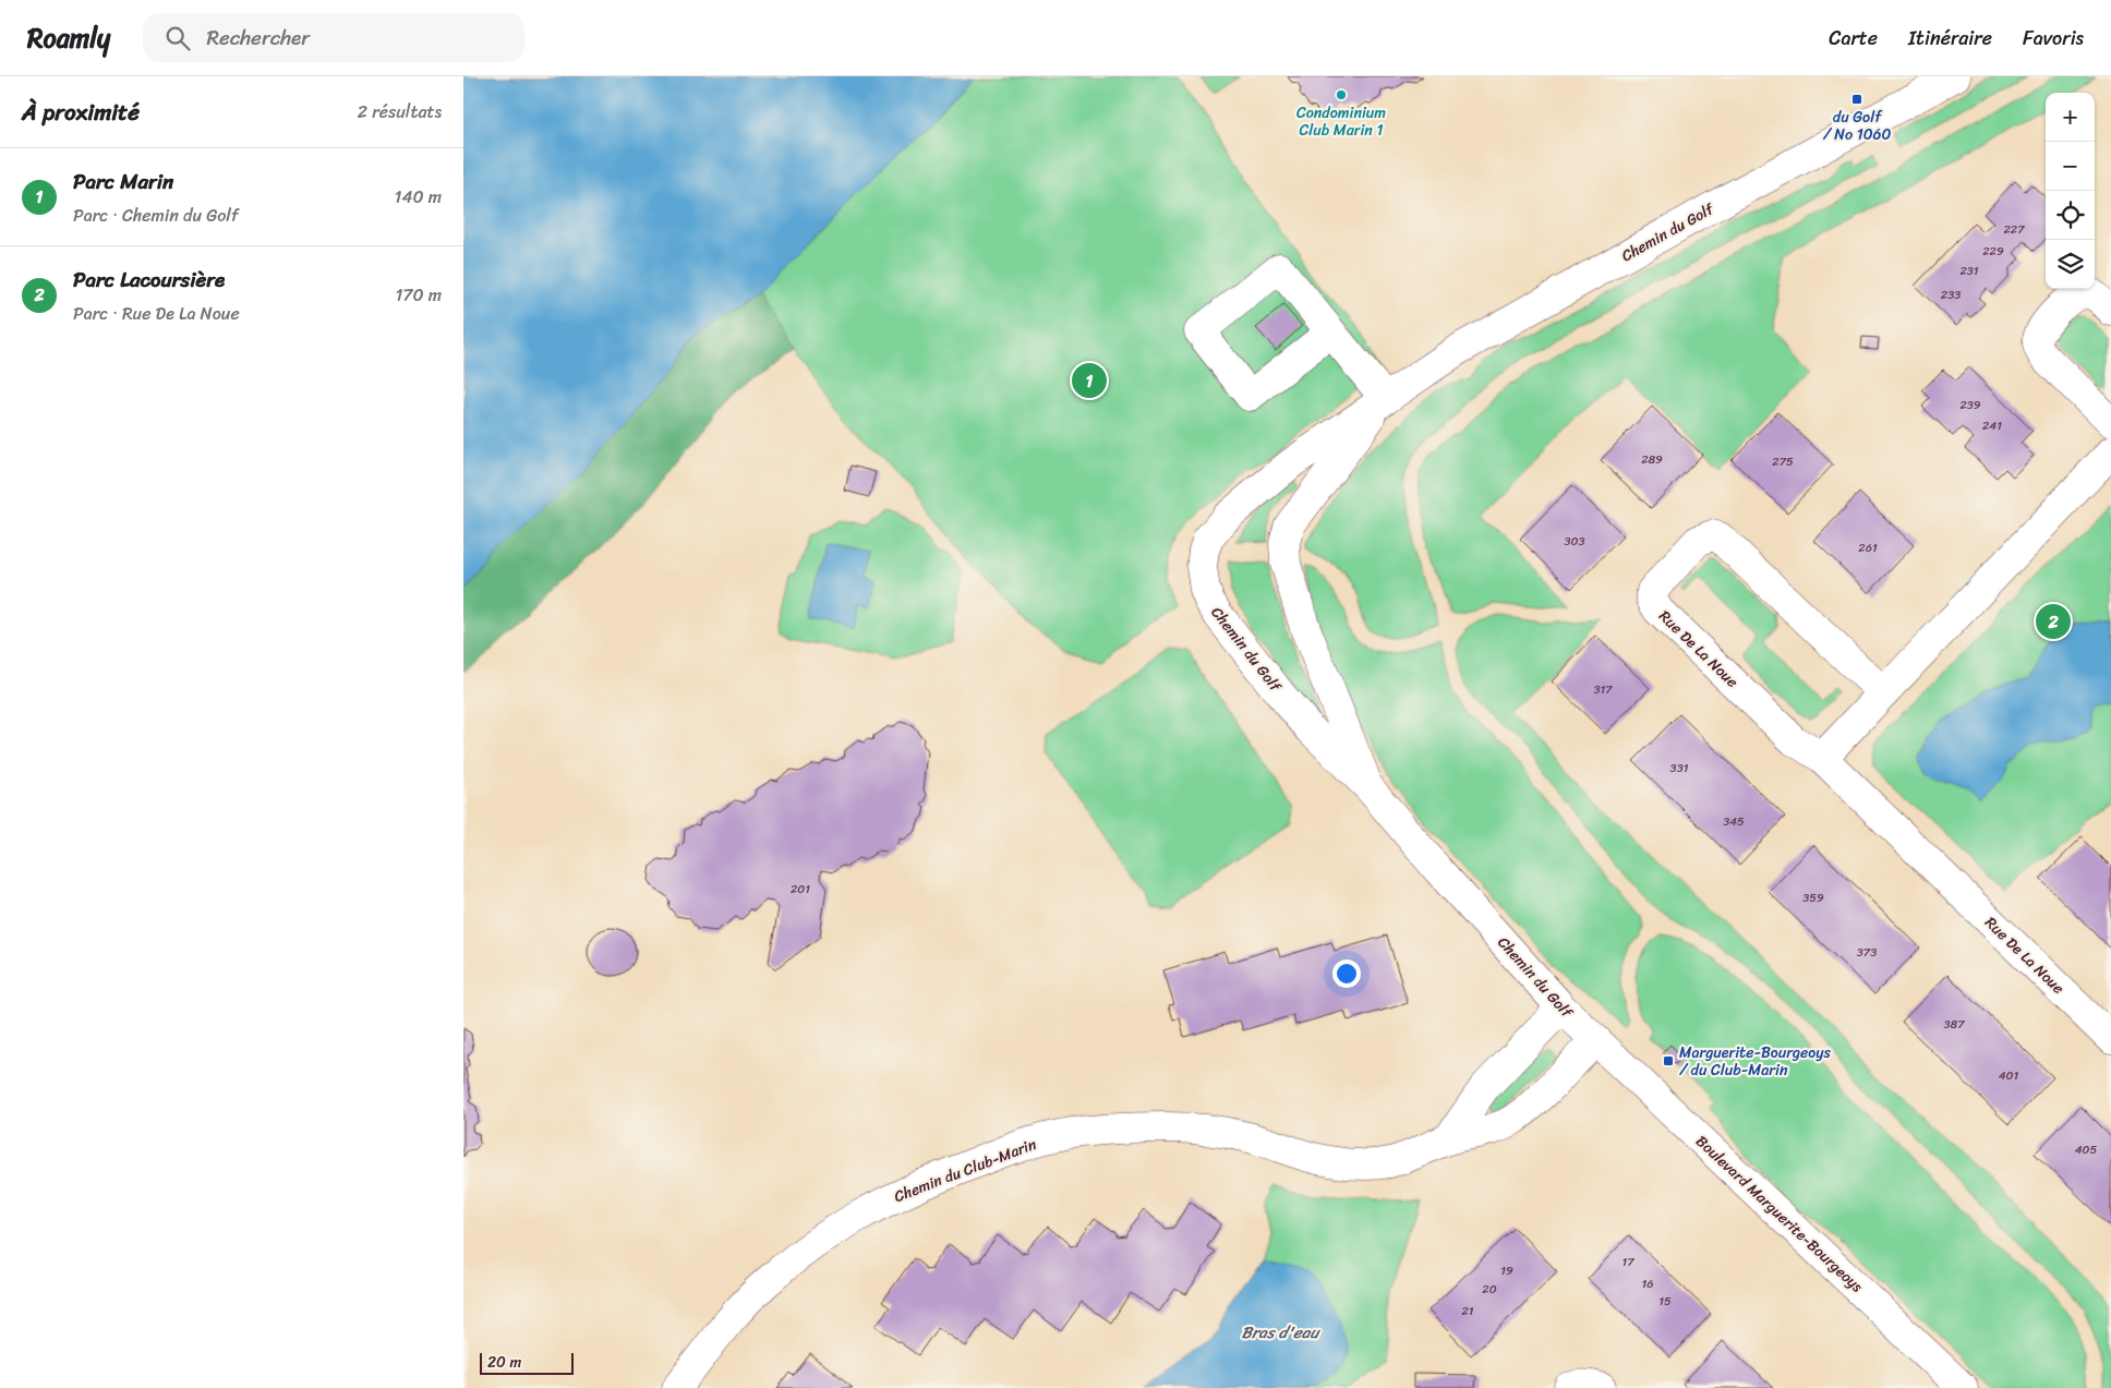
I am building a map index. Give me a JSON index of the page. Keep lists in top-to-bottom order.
{
  "streets": {
    "street": [
      "Chemin du Golf",
      "Rue De La Noue",
      "Chemin du Club-Marin",
      "Boulevard Marguerite-Bourgeoys"
    ]
  },
  "crossings": [
    ["Chemin du Golf", "Chemin du Club-Marin"],
    ["Chemin du Golf", "Boulevard Marguerite-Bourgeoys"],
    ["Chemin du Club-Marin", "Boulevard Marguerite-Bourgeoys"]
  ],
  "water": ["Bras d'eau"],
  "places": {
    "other": ["Condominium Club Marin 1"],
    "transit": ["du Golf / No 1060", "Marguerite-Bourgeoys / du Club-Marin"]
  },
  "house_numbers": [
    "227",
    "229",
    "231",
    "233",
    "239",
    "241",
    "289",
    "275",
    "303",
    "261",
    "317",
    "331",
    "345",
    "201",
    "359",
    "373",
    "387",
    "401",
    "405",
    "17",
    "19",
    "16",
    "20",
    "15",
    "21"
  ],
  "scale_bar": "20 m",
  "page": {
    "header": "Roamly",
    "search": "Rechercher",
    "nav": ["Carte", "Itinéraire", "Favoris"],
    "heading": ["À proximité", "2 résultats"],
    "map_buttons": ["+", "−"],
    "list": [
      {
        "mark": "1",
        "name": "Parc Marin",
        "note": "Parc · Chemin du Golf",
        "value": "140 m"
      },
      {
        "mark": "2",
        "name": "Parc Lacoursière",
        "note": "Parc · Rue De La Noue",
        "value": "170 m"
      }
    ],
    "pins": ["1", "2"],
    "scale": "20 m"
  }
}
